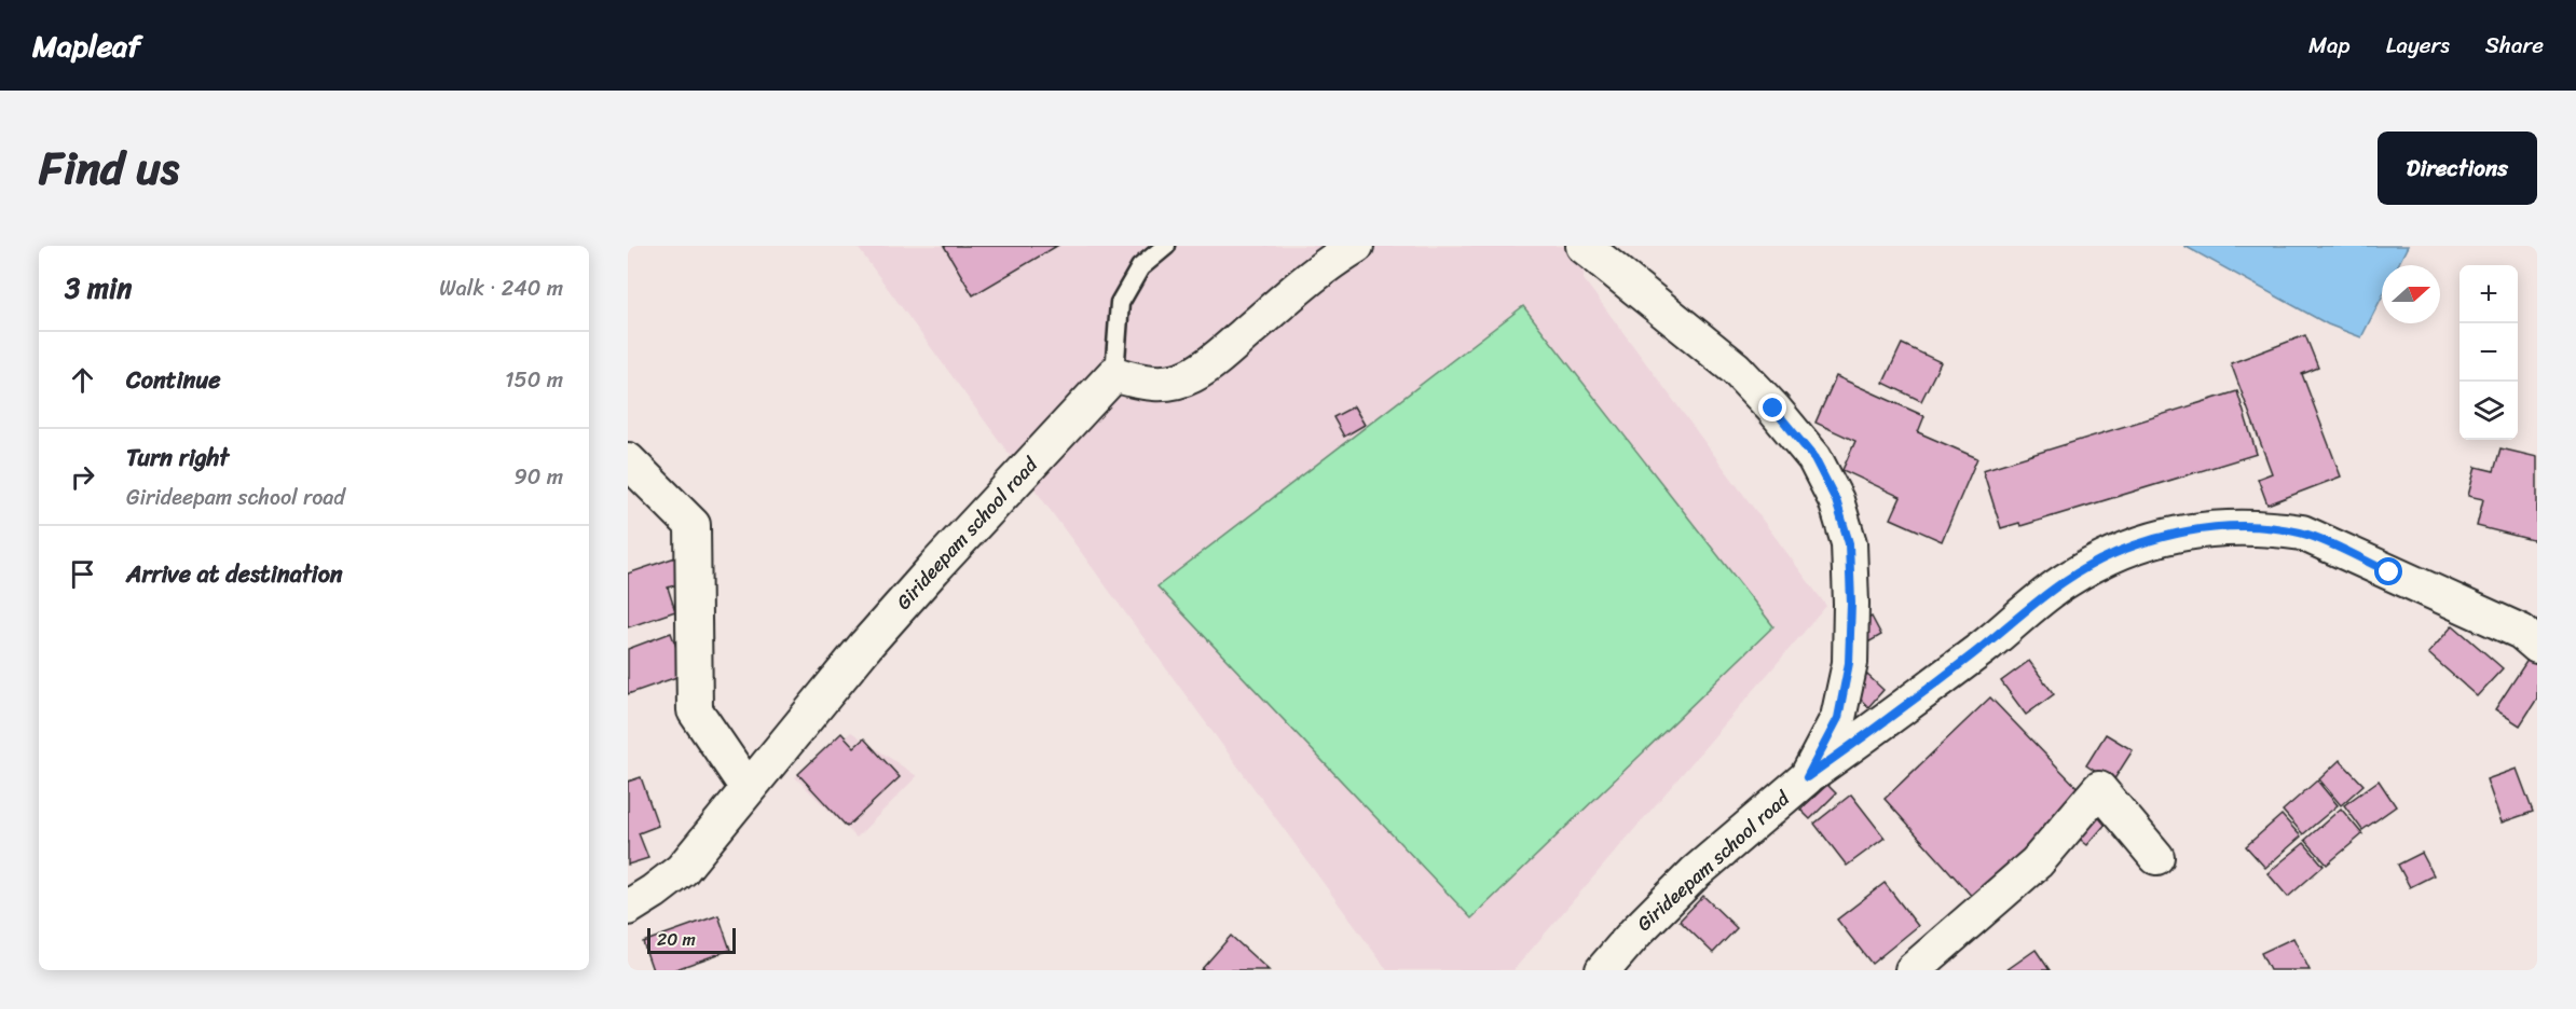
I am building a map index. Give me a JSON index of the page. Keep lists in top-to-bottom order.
{
  "streets": {
    "street": ["Girideepam school road"]
  },
  "scale_bar": "20 m",
  "north": "right",
  "page": {
    "header": "Mapleaf",
    "nav": ["Map", "Layers", "Share"],
    "title": "Find us",
    "buttons": "Directions",
    "heading": ["3 min", "Walk · 240 m"],
    "map_buttons": ["+", "−"],
    "list": [
      ["Continue", "150 m"],
      ["Turn right", "Girideepam school road", "90 m"],
      "Arrive at destination"
    ],
    "scale": "20 m"
  }
}
